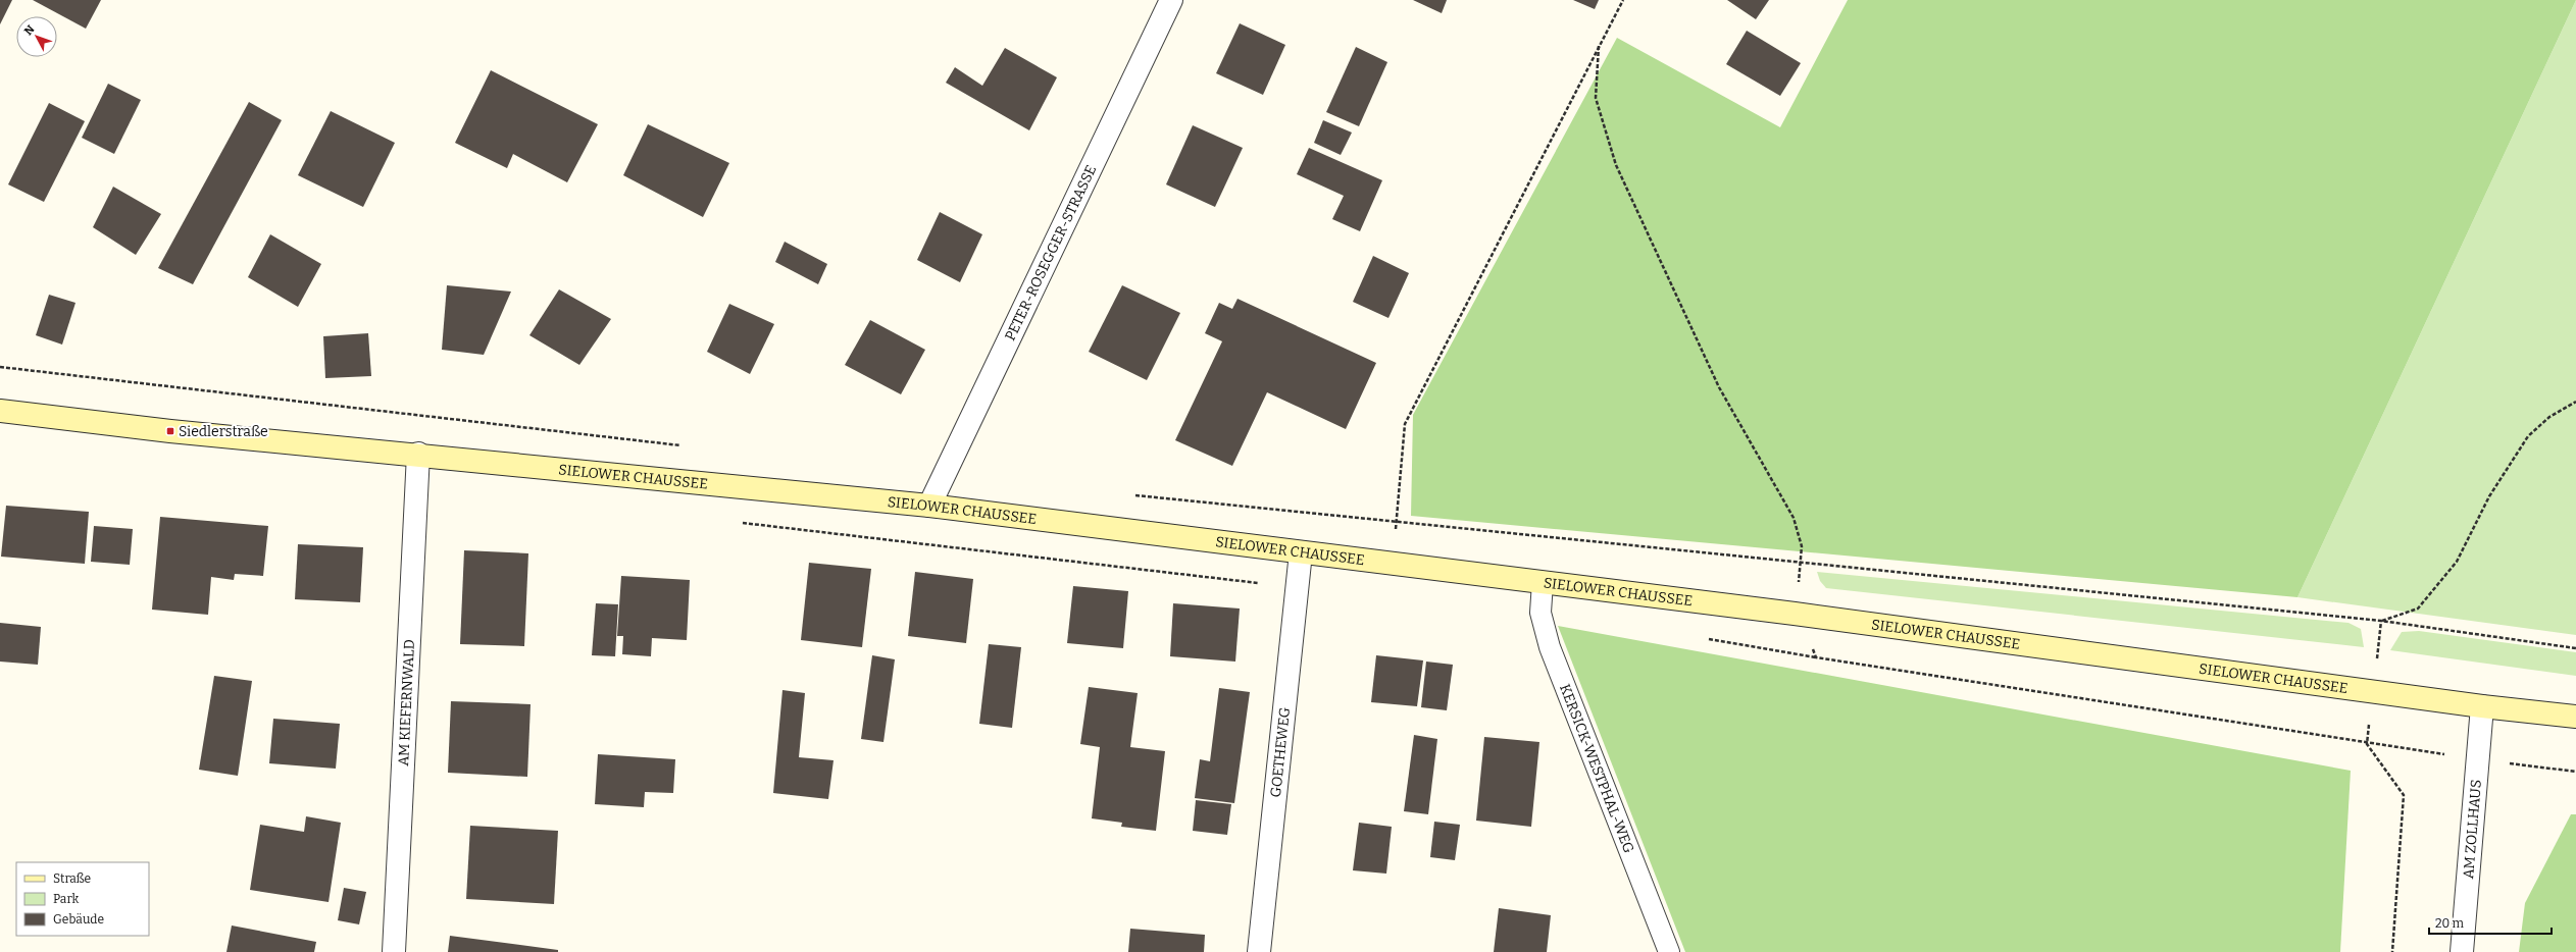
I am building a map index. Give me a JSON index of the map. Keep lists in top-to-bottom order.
{
  "streets": {
    "main road": ["SIELOWER CHAUSSEE"],
    "street": [
      "PETER-ROSEGGER-STRASSE",
      "AM KIEFERNWALD",
      "GOETHEWEG",
      "AM ZOLLHAUS"
    ],
    "lane": ["KERSICK-WESTPHAL-WEG"]
  },
  "crossings": [
    ["PETER-ROSEGGER-STRASSE", "SIELOWER CHAUSSEE"],
    ["SIELOWER CHAUSSEE", "AM KIEFERNWALD"],
    ["SIELOWER CHAUSSEE", "GOETHEWEG"],
    ["SIELOWER CHAUSSEE", "KERSICK-WESTPHAL-WEG"],
    ["SIELOWER CHAUSSEE", "AM ZOLLHAUS"]
  ],
  "places": {
    "transit": ["Siedlerstraße"]
  },
  "legend": ["Straße", "Park", "Gebäude"],
  "scale_bar": "20 m",
  "north": "top left"
}
